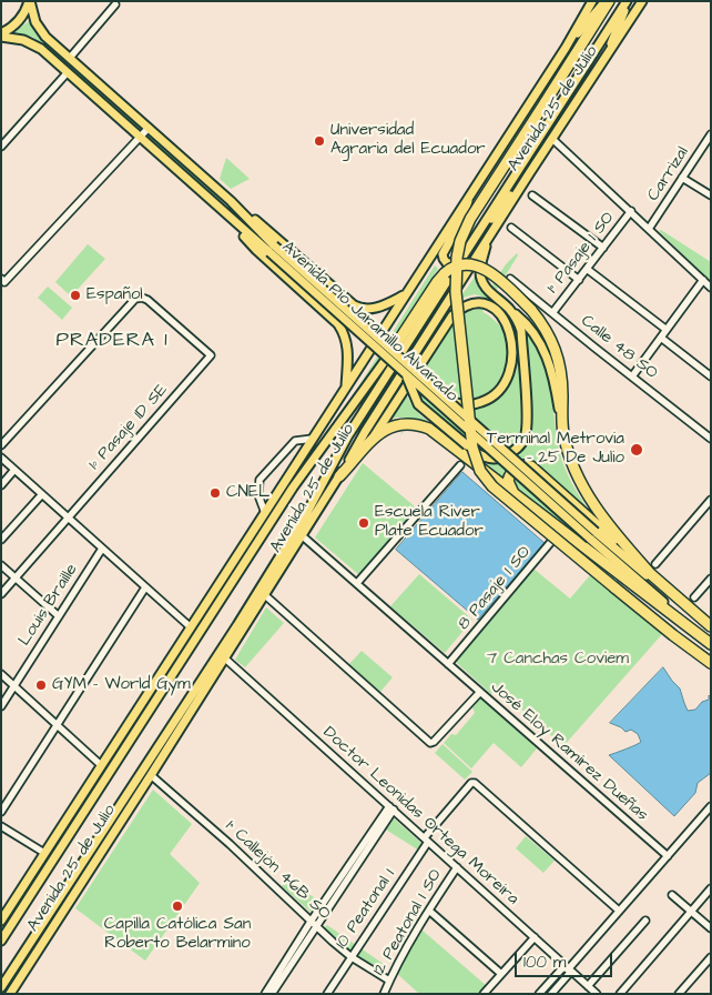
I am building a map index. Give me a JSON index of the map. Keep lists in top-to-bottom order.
{
  "streets": {
    "main road": ["Avenida 25 de Julio", "Avenida Pío Jaramillo Alvarado"],
    "street": [
      "Carrizal",
      "1° Pasaje 1 SO",
      "Calle 48 SO",
      "1º Pasaje 1D SE",
      "8 Pasaje 1 SO",
      "Louis Braille",
      "José Eloy Ramírez Dueñas",
      "Doctor Leonidas Ortega Moreira",
      "1° Callejón 46B SO",
      "10 Peatonal 1",
      "12 Peatonal 1 SO"
    ]
  },
  "crossings": [
    ["Avenida 25 de Julio", "José Eloy Ramírez Dueñas"],
    ["Avenida 25 de Julio", "Doctor Leonidas Ortega Moreira"],
    ["Avenida 25 de Julio", "1° Callejón 46B SO"],
    ["1° Pasaje 1 SO", "Calle 48 SO"],
    ["8 Pasaje 1 SO", "José Eloy Ramírez Dueñas"],
    ["Doctor Leonidas Ortega Moreira", "10 Peatonal 1"],
    ["Doctor Leonidas Ortega Moreira", "12 Peatonal 1 SO"],
    ["1° Callejón 46B SO", "10 Peatonal 1"],
    ["1° Callejón 46B SO", "12 Peatonal 1 SO"]
  ],
  "districts": ["PRADERA 1"],
  "parks": ["7 Canchas Coviem"],
  "places": [
    "Universidad Agraria del Ecuador",
    "Español",
    "Terminal Metrovia - 25 De Julio",
    "CNEL",
    "Escuela River Plate Ecuador",
    "GYM - World Gym",
    "Capilla Católica San Roberto Belarmino"
  ],
  "scale_bar": "100 m"
}
